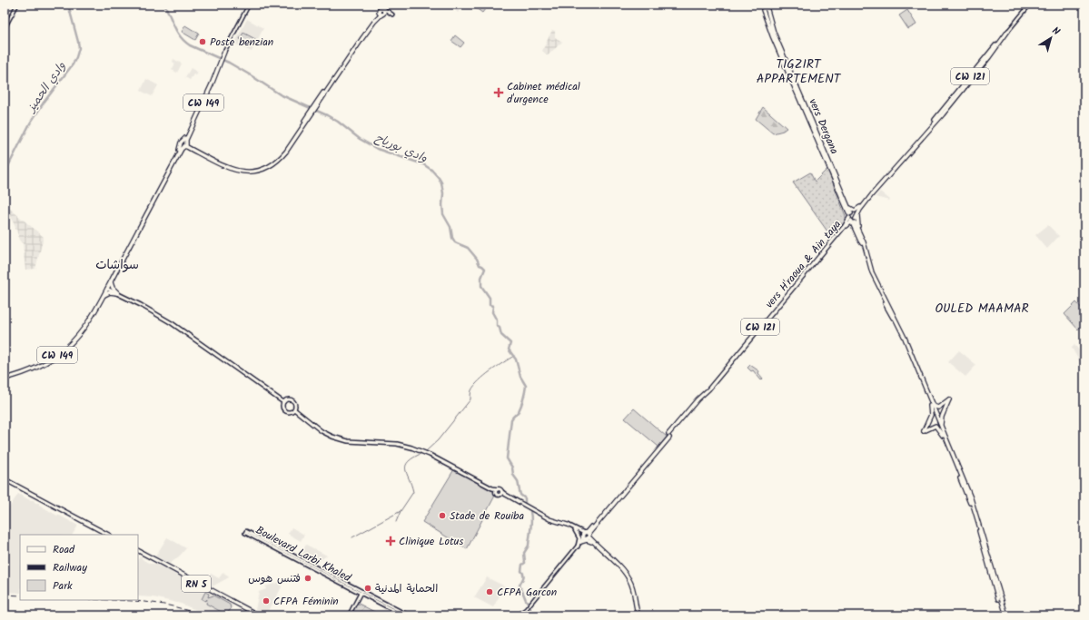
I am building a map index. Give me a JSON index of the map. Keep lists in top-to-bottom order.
{
  "streets": {
    "highway": [
      "CW 121",
      "CW 149",
      "vers Dergana",
      "vers H'raoua & Ain taya",
      "RN 5"
    ],
    "main road": ["Boulevard Larbi Khaled"]
  },
  "crossings": [
    ["CW 121", "vers Dergana"],
    ["CW 121", "vers H'raoua & Ain taya"],
    ["vers Dergana", "vers H'raoua & Ain taya"]
  ],
  "districts": ["TIGZIRT APPARTEMENT", "سواشات", "OULED MAAMAR"],
  "water": ["وادي الحميز", "وادي بورياح"],
  "places": {
    "other": [
      "Poste benzian",
      "Stade de Rouiba",
      "فتنس هوس",
      "الحماية المدنية",
      "CFPA Garcon",
      "CFPA Féminin"
    ],
    "health": ["Cabinet médical d'urgence", "Clinique Lotus"]
  },
  "legend": ["Road", "Railway", "Park"],
  "north": "top right"
}
